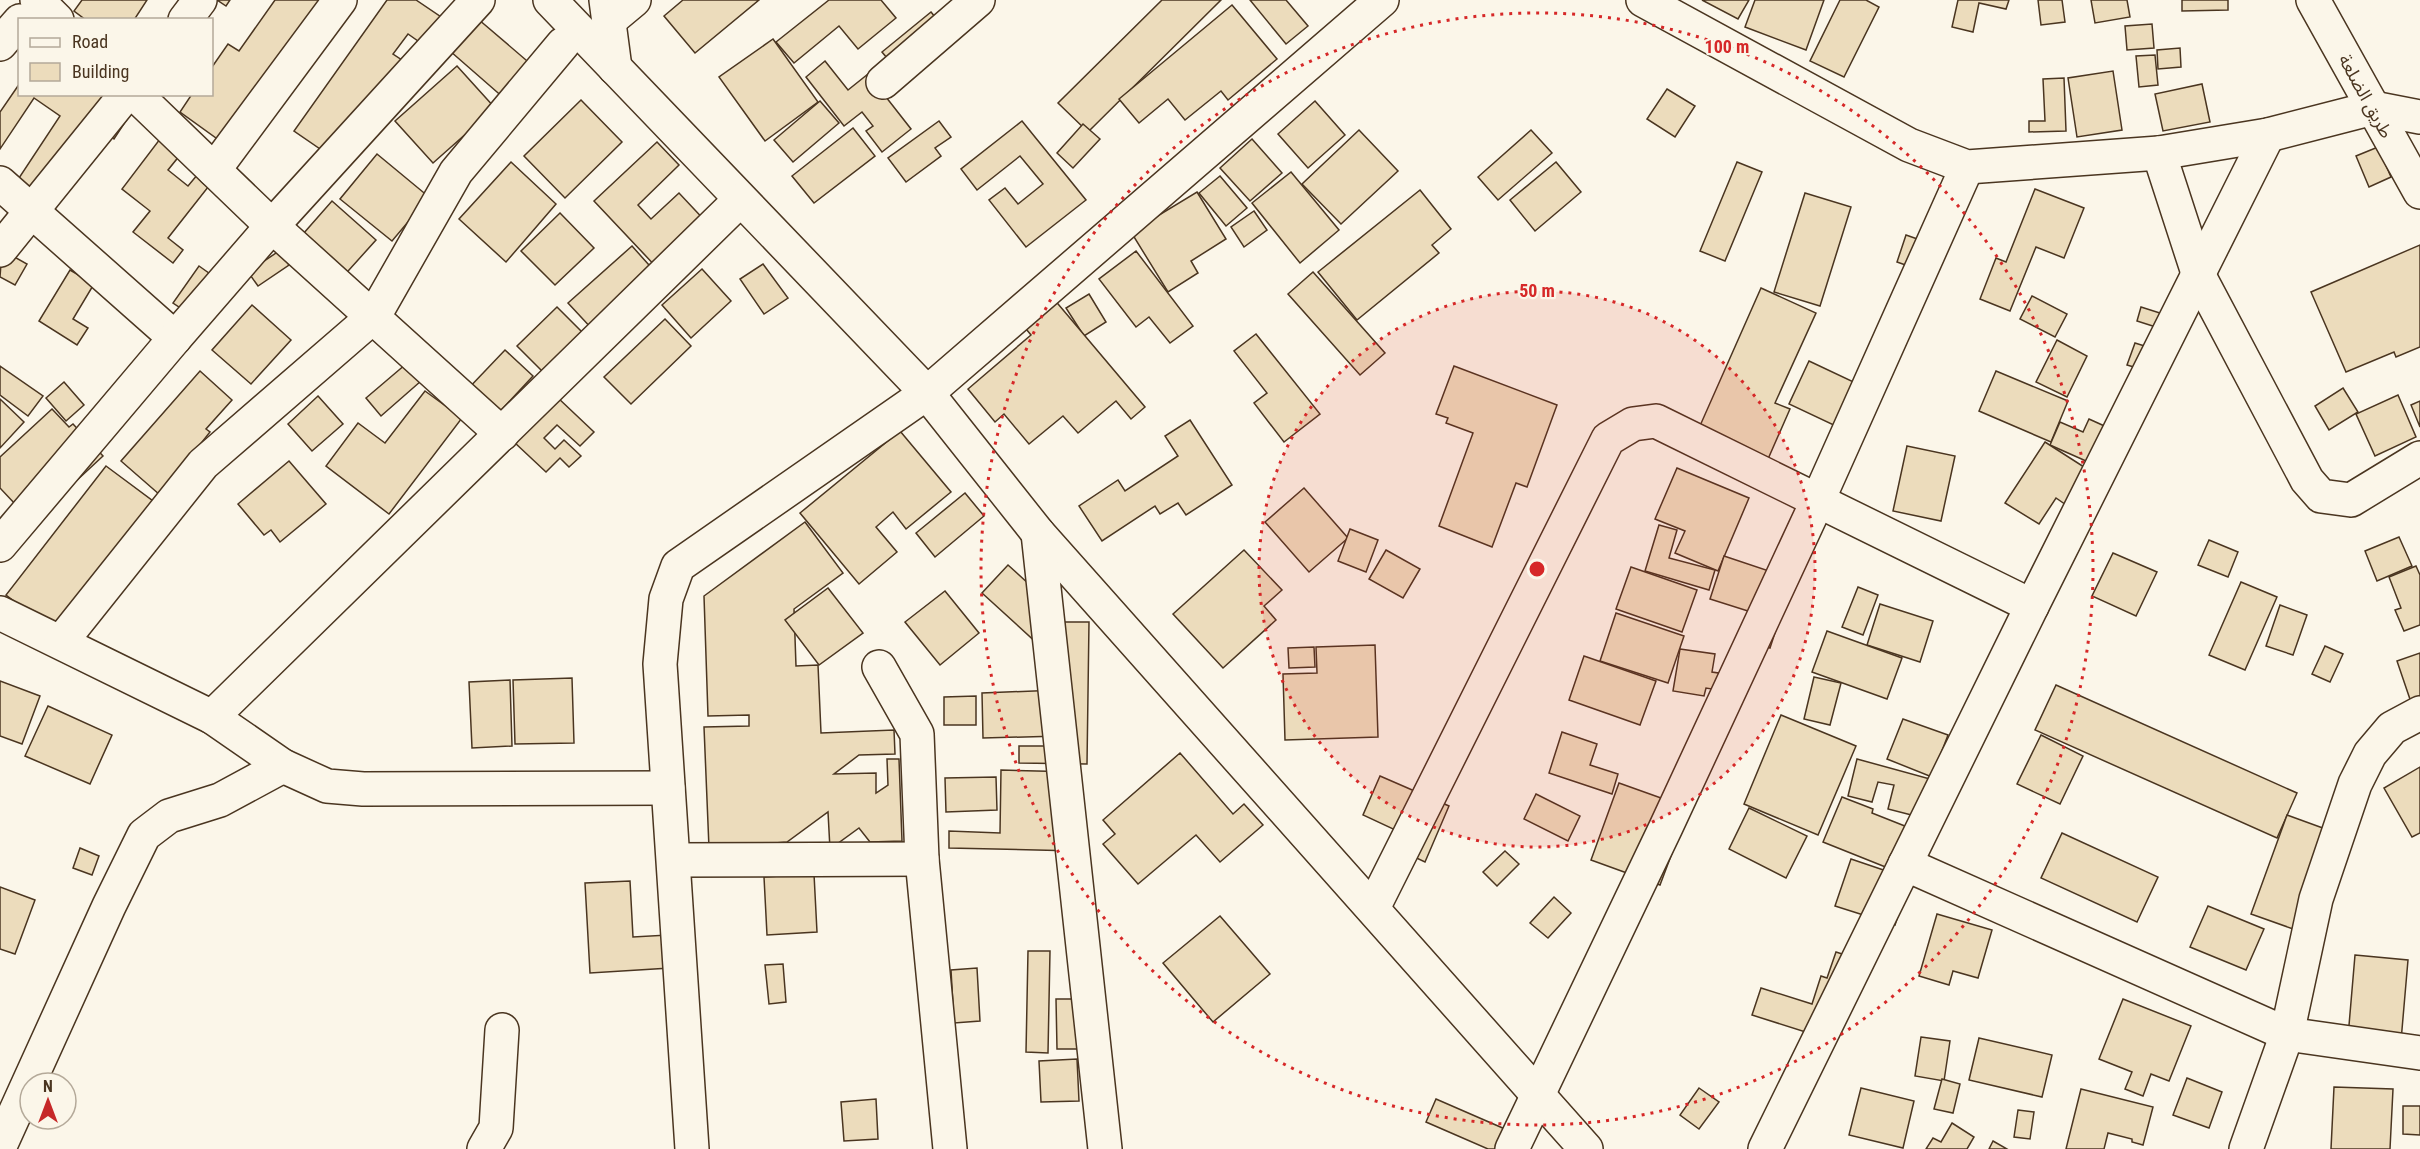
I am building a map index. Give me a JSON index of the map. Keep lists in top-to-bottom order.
{
  "streets": {
    "street": ["طريق الضلعة"]
  },
  "legend": ["Road", "Building"],
  "north": "top",
  "rings": ["100 m", "50 m"]
}
